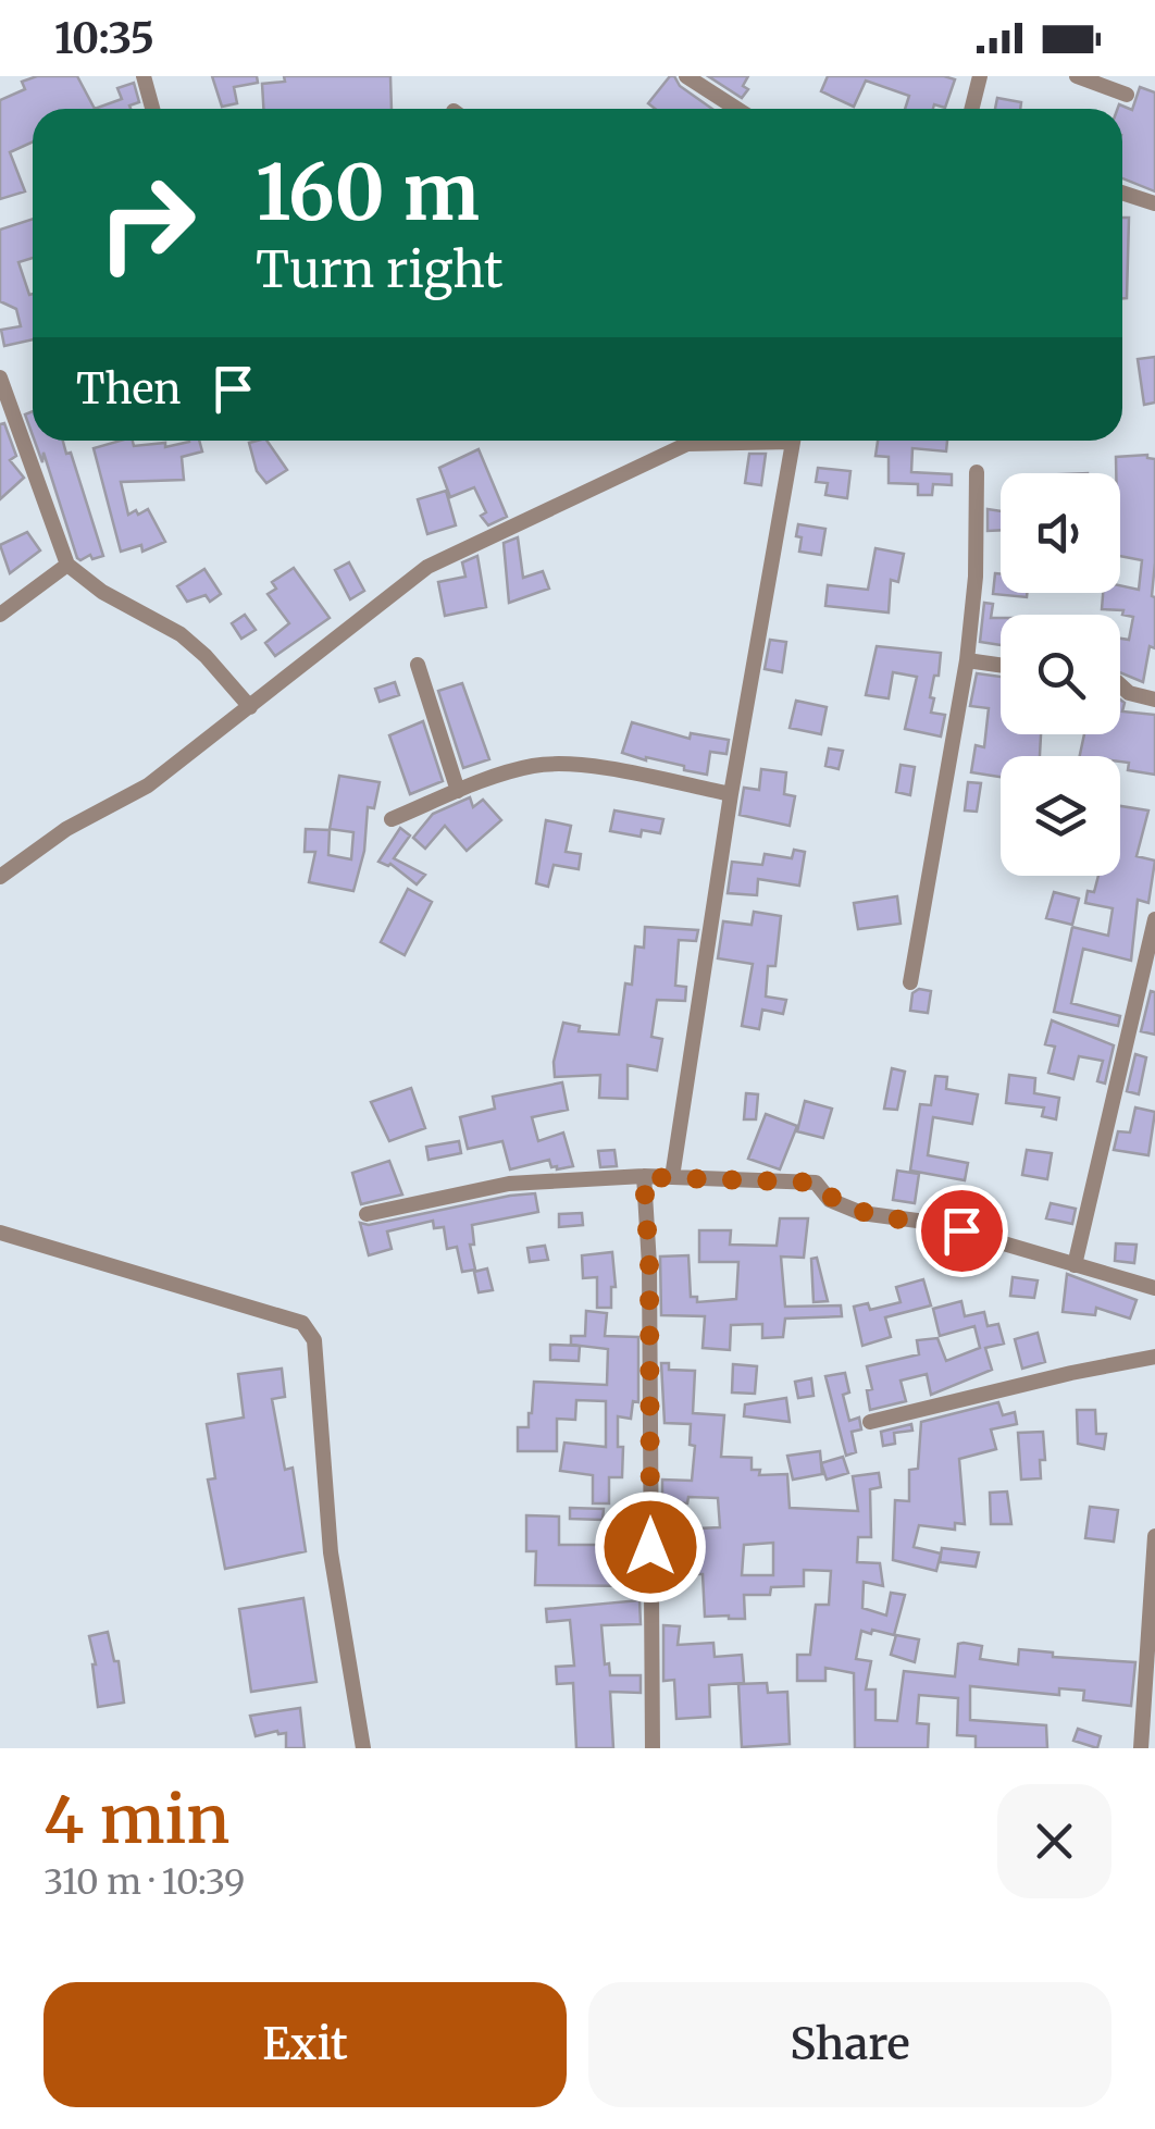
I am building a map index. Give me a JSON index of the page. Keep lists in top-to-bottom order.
{
  "page": {
    "status": "10:35",
    "turn": ["160 m", "Turn right"],
    "then": "Then",
    "heading": ["4 min", "310 m · 10:39"],
    "buttons": ["Exit", "Share"]
  }
}
